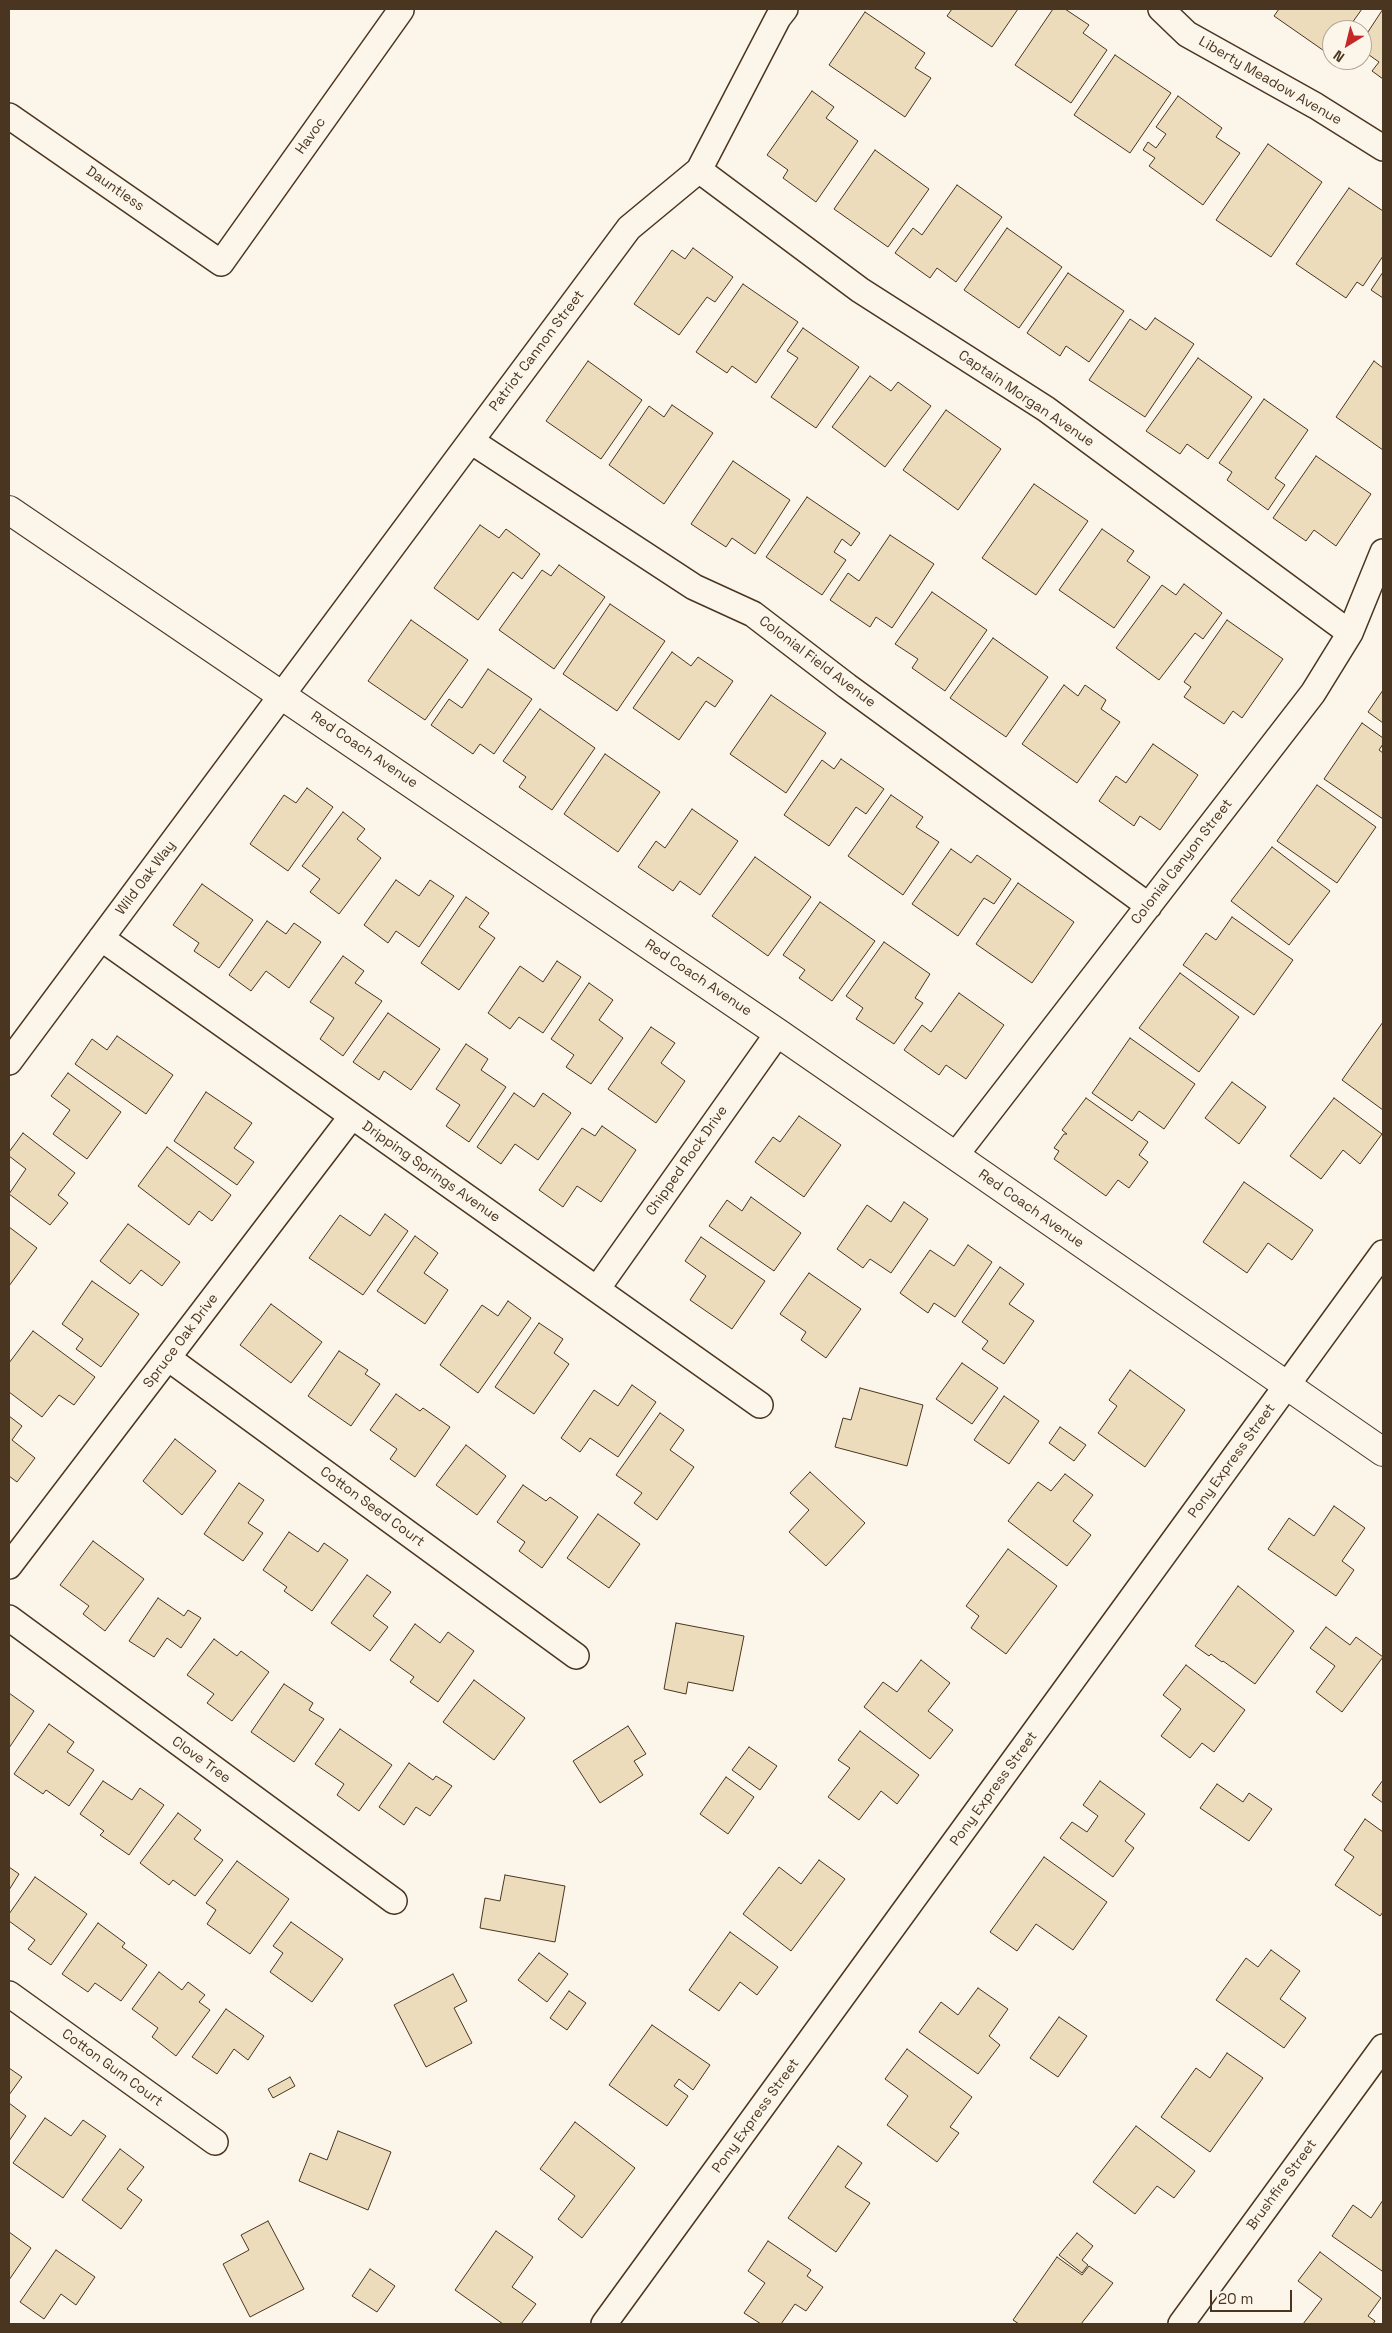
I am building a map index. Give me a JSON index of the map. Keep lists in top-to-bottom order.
{
  "streets": {
    "street": [
      "Liberty Meadow Avenue",
      "Havoc",
      "Dauntless",
      "Patriot Cannon Street",
      "Captain Morgan Avenue",
      "Colonial Field Avenue",
      "Red Coach Avenue",
      "Colonial Canyon Street",
      "Wild Oak Way",
      "Chipped Rock Drive",
      "Dripping Springs Avenue",
      "Spruce Oak Drive",
      "Pony Express Street",
      "Cotton Seed Court",
      "Clove Tree",
      "Cotton Gum Court",
      "Brushfire Street"
    ]
  },
  "crossings": [
    ["Havoc", "Dauntless"],
    ["Patriot Cannon Street", "Captain Morgan Avenue"],
    ["Patriot Cannon Street", "Colonial Field Avenue"],
    ["Patriot Cannon Street", "Red Coach Avenue"],
    ["Patriot Cannon Street", "Wild Oak Way"],
    ["Captain Morgan Avenue", "Colonial Canyon Street"],
    ["Colonial Field Avenue", "Colonial Canyon Street"],
    ["Red Coach Avenue", "Colonial Canyon Street"],
    ["Red Coach Avenue", "Wild Oak Way"],
    ["Red Coach Avenue", "Chipped Rock Drive"],
    ["Red Coach Avenue", "Pony Express Street"],
    ["Wild Oak Way", "Dripping Springs Avenue"],
    ["Chipped Rock Drive", "Dripping Springs Avenue"],
    ["Dripping Springs Avenue", "Spruce Oak Drive"],
    ["Spruce Oak Drive", "Cotton Seed Court"]
  ],
  "scale_bar": "20 m",
  "north": "bottom left"
}
